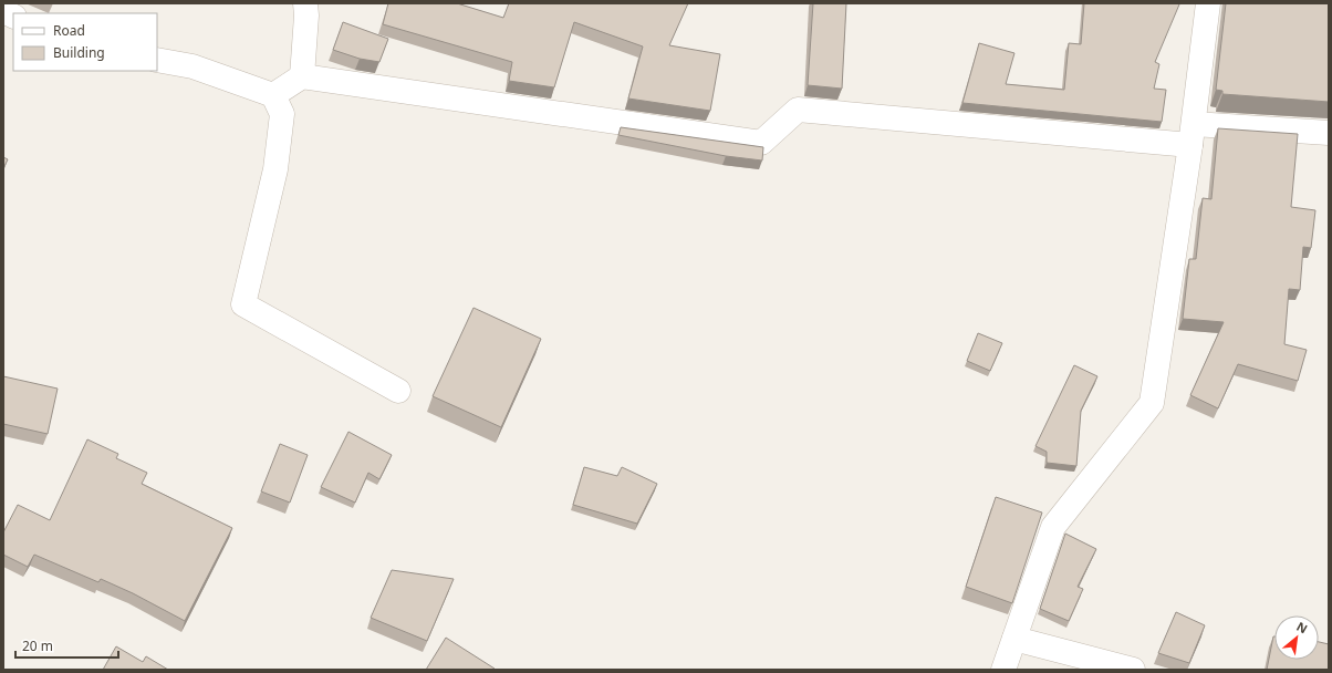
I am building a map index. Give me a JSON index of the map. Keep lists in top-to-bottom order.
{
  "legend": ["Road", "Building"],
  "scale_bar": "20 m",
  "north": "top right"
}
